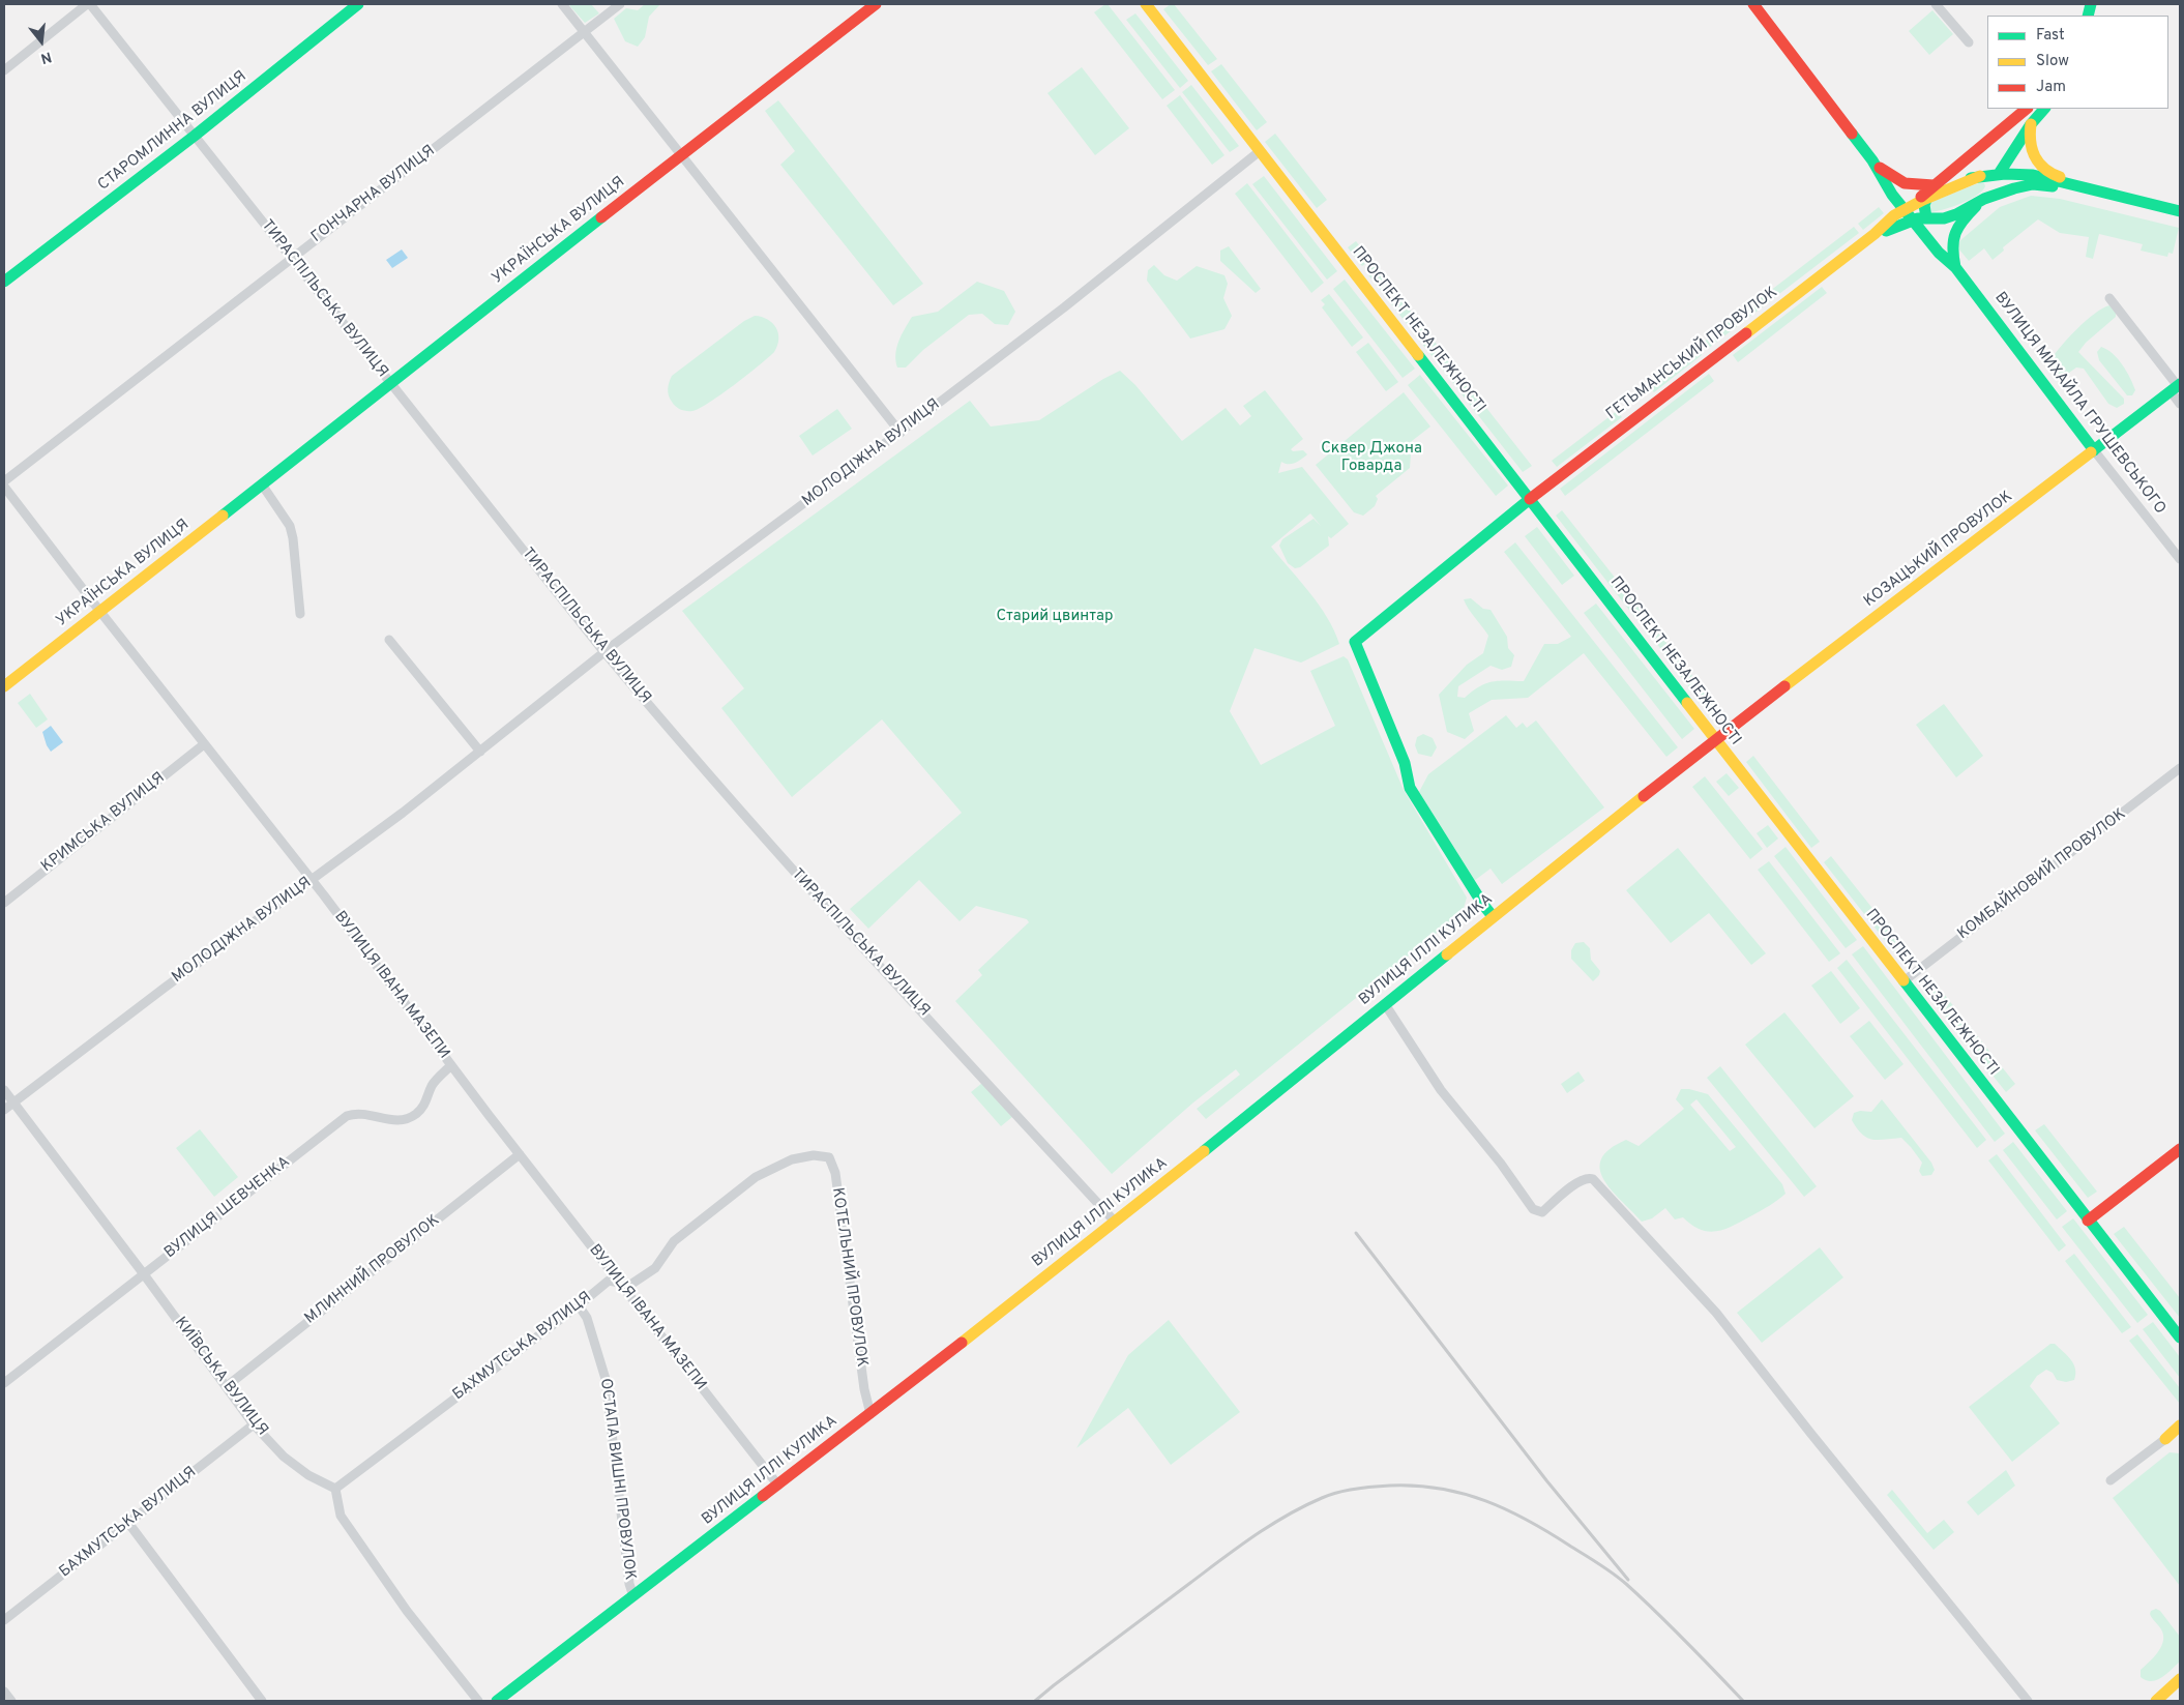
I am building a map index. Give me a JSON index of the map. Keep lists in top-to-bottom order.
{
  "streets": {
    "street": [
      "СТАРОМЛИННА ВУЛИЦЯ",
      "ГОНЧАРНА ВУЛИЦЯ",
      "УКРАЇНСЬКА ВУЛИЦЯ",
      "ТИРАСПІЛЬСЬКА ВУЛИЦЯ",
      "ПРОСПЕКТ НЕЗАЛЕЖНОСТІ",
      "ГЕТЬМАНСЬКИЙ ПРОВУЛОК",
      "ВУЛИЦЯ МИХАЙЛА ГРУШЕВСЬКОГО",
      "МОЛОДІЖНА ВУЛИЦЯ",
      "КОЗАЦЬКИЙ ПРОВУЛОК",
      "КРИМСЬКА ВУЛИЦЯ",
      "КОМБАЙНОВИЙ ПРОВУЛОК",
      "ВУЛИЦЯ ІЛЛІ КУЛИКА",
      "ВУЛИЦЯ ІВАНА МАЗЕПИ",
      "ВУЛИЦЯ ШЕВЧЕНКА",
      "МЛИННИЙ ПРОВУЛОК",
      "КОТЕЛЬНИЙ ПРОВУЛОК",
      "БАХМУТСЬКА ВУЛИЦЯ",
      "КИЇВСЬКА ВУЛИЦЯ",
      "ОСТАПА ВИШНІ ПРОВУЛОК"
    ]
  },
  "crossings": [
    ["СТАРОМЛИННА ВУЛИЦЯ", "ТИРАСПІЛЬСЬКА ВУЛИЦЯ"],
    ["ГОНЧАРНА ВУЛИЦЯ", "ТИРАСПІЛЬСЬКА ВУЛИЦЯ"],
    ["УКРАЇНСЬКА ВУЛИЦЯ", "ТИРАСПІЛЬСЬКА ВУЛИЦЯ"],
    ["УКРАЇНСЬКА ВУЛИЦЯ", "ВУЛИЦЯ ІВАНА МАЗЕПИ"],
    ["ТИРАСПІЛЬСЬКА ВУЛИЦЯ", "МОЛОДІЖНА ВУЛИЦЯ"],
    ["ТИРАСПІЛЬСЬКА ВУЛИЦЯ", "ВУЛИЦЯ ІЛЛІ КУЛИКА"],
    ["ПРОСПЕКТ НЕЗАЛЕЖНОСТІ", "ГЕТЬМАНСЬКИЙ ПРОВУЛОК"],
    ["ПРОСПЕКТ НЕЗАЛЕЖНОСТІ", "МОЛОДІЖНА ВУЛИЦЯ"],
    ["ПРОСПЕКТ НЕЗАЛЕЖНОСТІ", "КОЗАЦЬКИЙ ПРОВУЛОК"],
    ["ПРОСПЕКТ НЕЗАЛЕЖНОСТІ", "КОМБАЙНОВИЙ ПРОВУЛОК"],
    ["ПРОСПЕКТ НЕЗАЛЕЖНОСТІ", "ВУЛИЦЯ ІЛЛІ КУЛИКА"],
    ["ГЕТЬМАНСЬКИЙ ПРОВУЛОК", "ВУЛИЦЯ МИХАЙЛА ГРУШЕВСЬКОГО"],
    ["ГЕТЬМАНСЬКИЙ ПРОВУЛОК", "ВУЛИЦЯ ІЛЛІ КУЛИКА"],
    ["ВУЛИЦЯ МИХАЙЛА ГРУШЕВСЬКОГО", "КОЗАЦЬКИЙ ПРОВУЛОК"],
    ["МОЛОДІЖНА ВУЛИЦЯ", "ВУЛИЦЯ ІВАНА МАЗЕПИ"],
    ["МОЛОДІЖНА ВУЛИЦЯ", "КИЇВСЬКА ВУЛИЦЯ"],
    ["КОЗАЦЬКИЙ ПРОВУЛОК", "ВУЛИЦЯ ІЛЛІ КУЛИКА"],
    ["КРИМСЬКА ВУЛИЦЯ", "ВУЛИЦЯ ІВАНА МАЗЕПИ"],
    ["ВУЛИЦЯ ІЛЛІ КУЛИКА", "ВУЛИЦЯ ІВАНА МАЗЕПИ"],
    ["ВУЛИЦЯ ІЛЛІ КУЛИКА", "КОТЕЛЬНИЙ ПРОВУЛОК"],
    ["ВУЛИЦЯ ІЛЛІ КУЛИКА", "ОСТАПА ВИШНІ ПРОВУЛОК"],
    ["ВУЛИЦЯ ІВАНА МАЗЕПИ", "ВУЛИЦЯ ШЕВЧЕНКА"],
    ["ВУЛИЦЯ ІВАНА МАЗЕПИ", "МЛИННИЙ ПРОВУЛОК"],
    ["ВУЛИЦЯ ІВАНА МАЗЕПИ", "БАХМУТСЬКА ВУЛИЦЯ"],
    ["ВУЛИЦЯ ШЕВЧЕНКА", "КИЇВСЬКА ВУЛИЦЯ"],
    ["МЛИННИЙ ПРОВУЛОК", "КИЇВСЬКА ВУЛИЦЯ"],
    ["КОТЕЛЬНИЙ ПРОВУЛОК", "БАХМУТСЬКА ВУЛИЦЯ"],
    ["БАХМУТСЬКА ВУЛИЦЯ", "КИЇВСЬКА ВУЛИЦЯ"],
    ["БАХМУТСЬКА ВУЛИЦЯ", "ОСТАПА ВИШНІ ПРОВУЛОК"]
  ],
  "parks": ["Сквер Джона Говарда", "Старий цвинтар"],
  "legend": ["Fast", "Slow", "Jam"],
  "north": "bottom"
}
